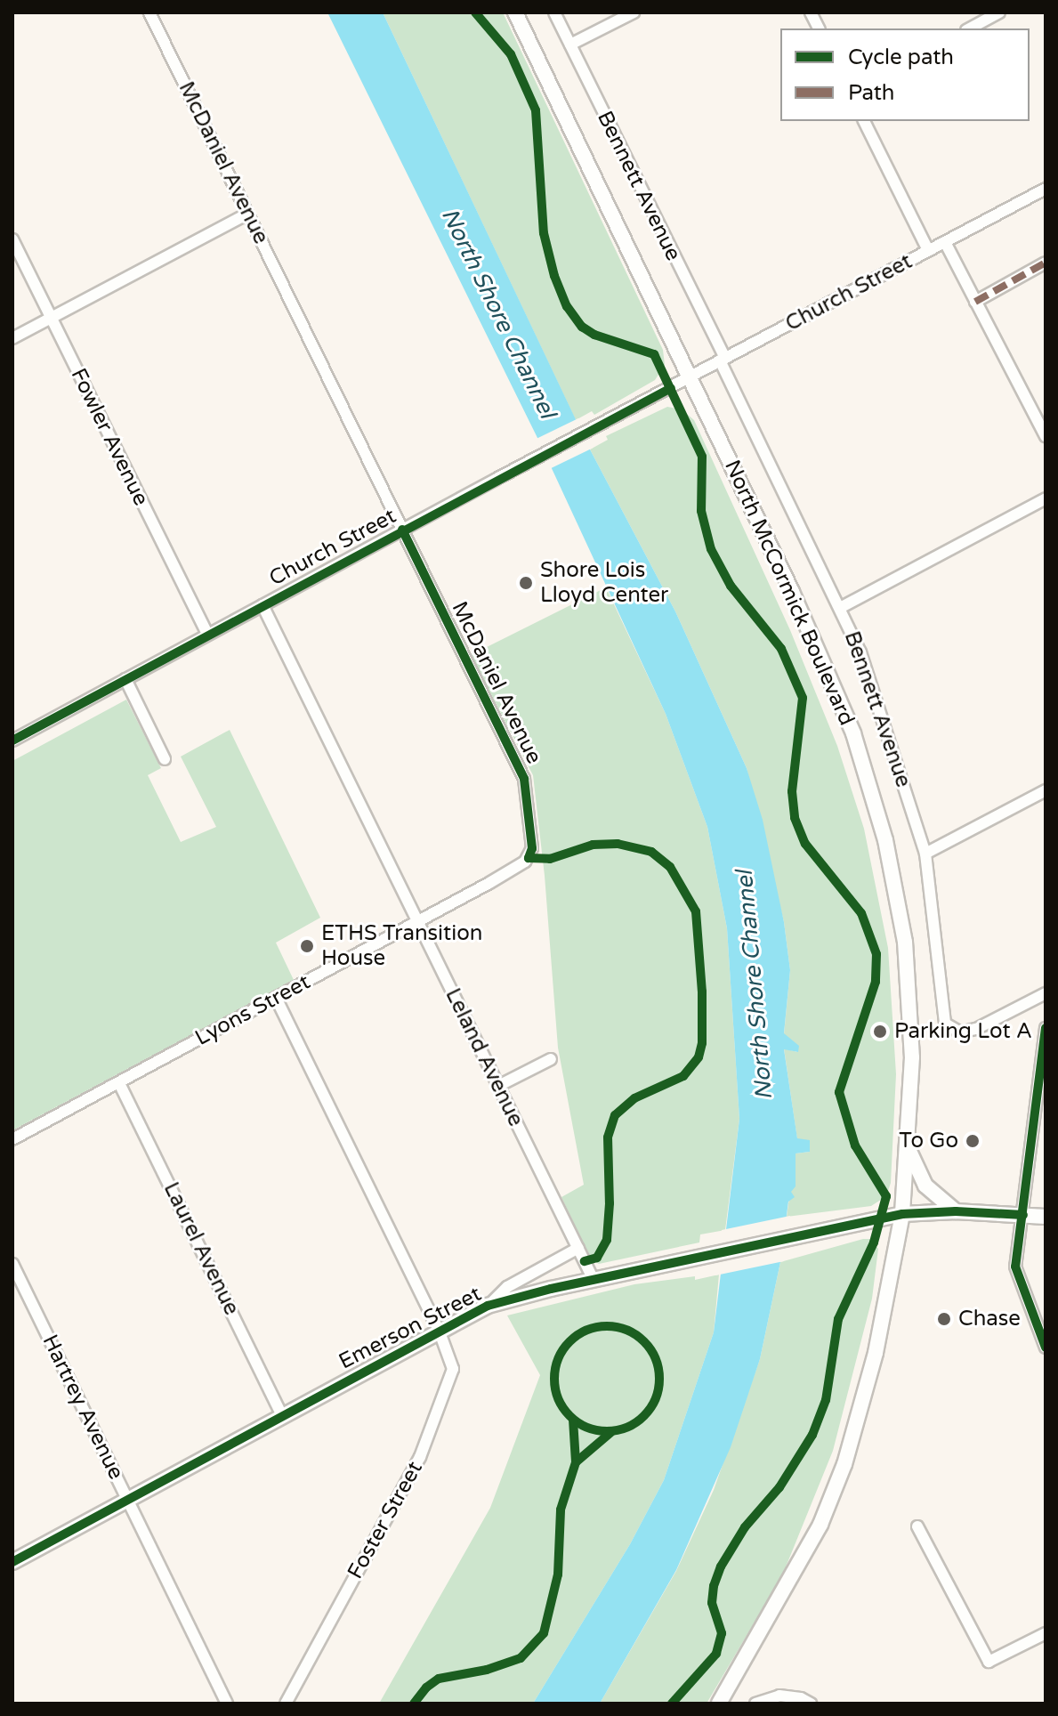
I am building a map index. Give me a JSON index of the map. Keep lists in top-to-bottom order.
{
  "streets": {
    "main road": ["North McCormick Boulevard", "Emerson Street"],
    "street": [
      "McDaniel Avenue",
      "Bennett Avenue",
      "Church Street",
      "Fowler Avenue",
      "Lyons Street",
      "Leland Avenue",
      "Laurel Avenue",
      "Hartrey Avenue",
      "Foster Street"
    ]
  },
  "crossings": [
    ["McDaniel Avenue", "Church Street"],
    ["McDaniel Avenue", "Lyons Street"],
    ["Bennett Avenue", "Church Street"],
    ["Church Street", "Fowler Avenue"],
    ["Church Street", "North McCormick Boulevard"],
    ["Church Street", "Leland Avenue"],
    ["North McCormick Boulevard", "Emerson Street"],
    ["Lyons Street", "Leland Avenue"],
    ["Lyons Street", "Laurel Avenue"],
    ["Lyons Street", "Foster Street"],
    ["Leland Avenue", "Emerson Street"],
    ["Laurel Avenue", "Emerson Street"],
    ["Emerson Street", "Hartrey Avenue"],
    ["Emerson Street", "Foster Street"]
  ],
  "water": ["North Shore Channel"],
  "places": [
    "Shore Lois Lloyd Center",
    "ETHS Transition House",
    "Parking Lot A",
    "To Go",
    "Chase"
  ],
  "legend": ["Cycle path", "Path"]
}
